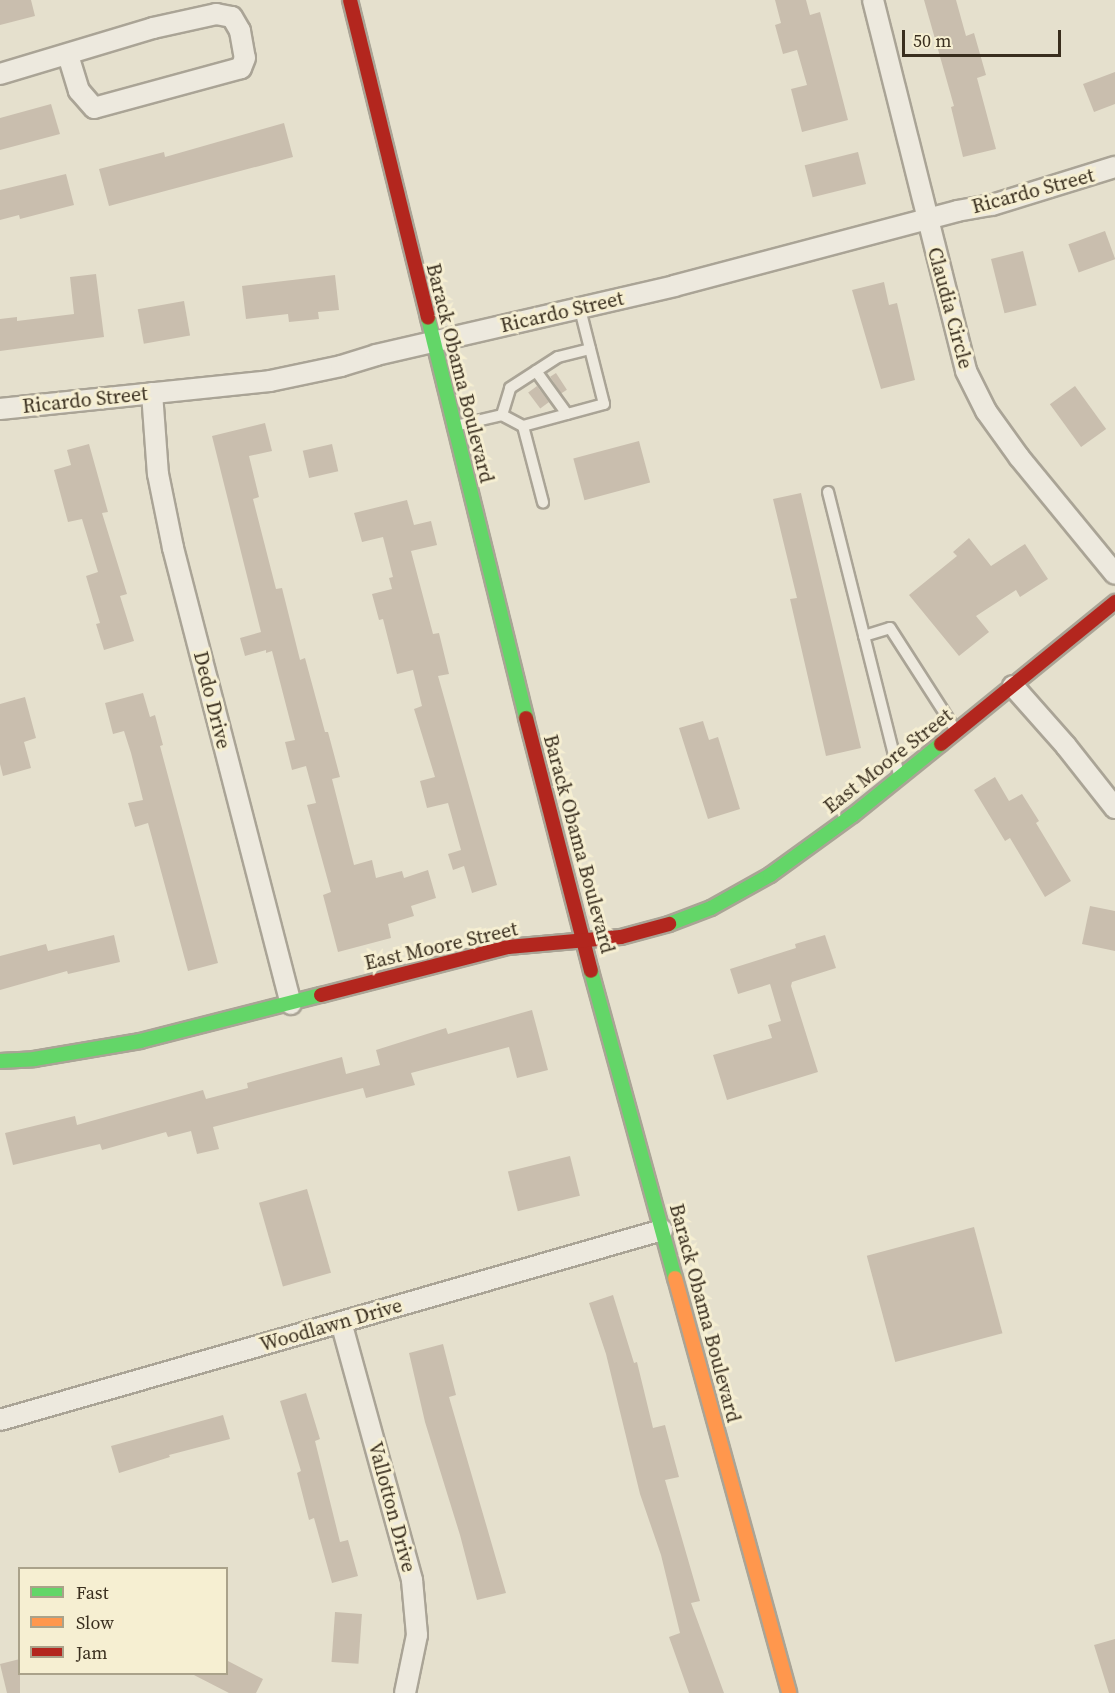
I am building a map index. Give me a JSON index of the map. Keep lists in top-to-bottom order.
{
  "streets": {
    "main road": ["Barack Obama Boulevard", "East Moore Street"],
    "street": [
      "Ricardo Street",
      "Claudia Circle",
      "Dedo Drive",
      "Woodlawn Drive",
      "Vallotton Drive"
    ]
  },
  "crossings": [
    ["Ricardo Street", "Claudia Circle"],
    ["Ricardo Street", "Barack Obama Boulevard"],
    ["Ricardo Street", "Dedo Drive"],
    ["Barack Obama Boulevard", "East Moore Street"],
    ["Barack Obama Boulevard", "Woodlawn Drive"],
    ["Dedo Drive", "East Moore Street"],
    ["Woodlawn Drive", "Vallotton Drive"]
  ],
  "legend": ["Fast", "Slow", "Jam"],
  "scale_bar": "50 m"
}
